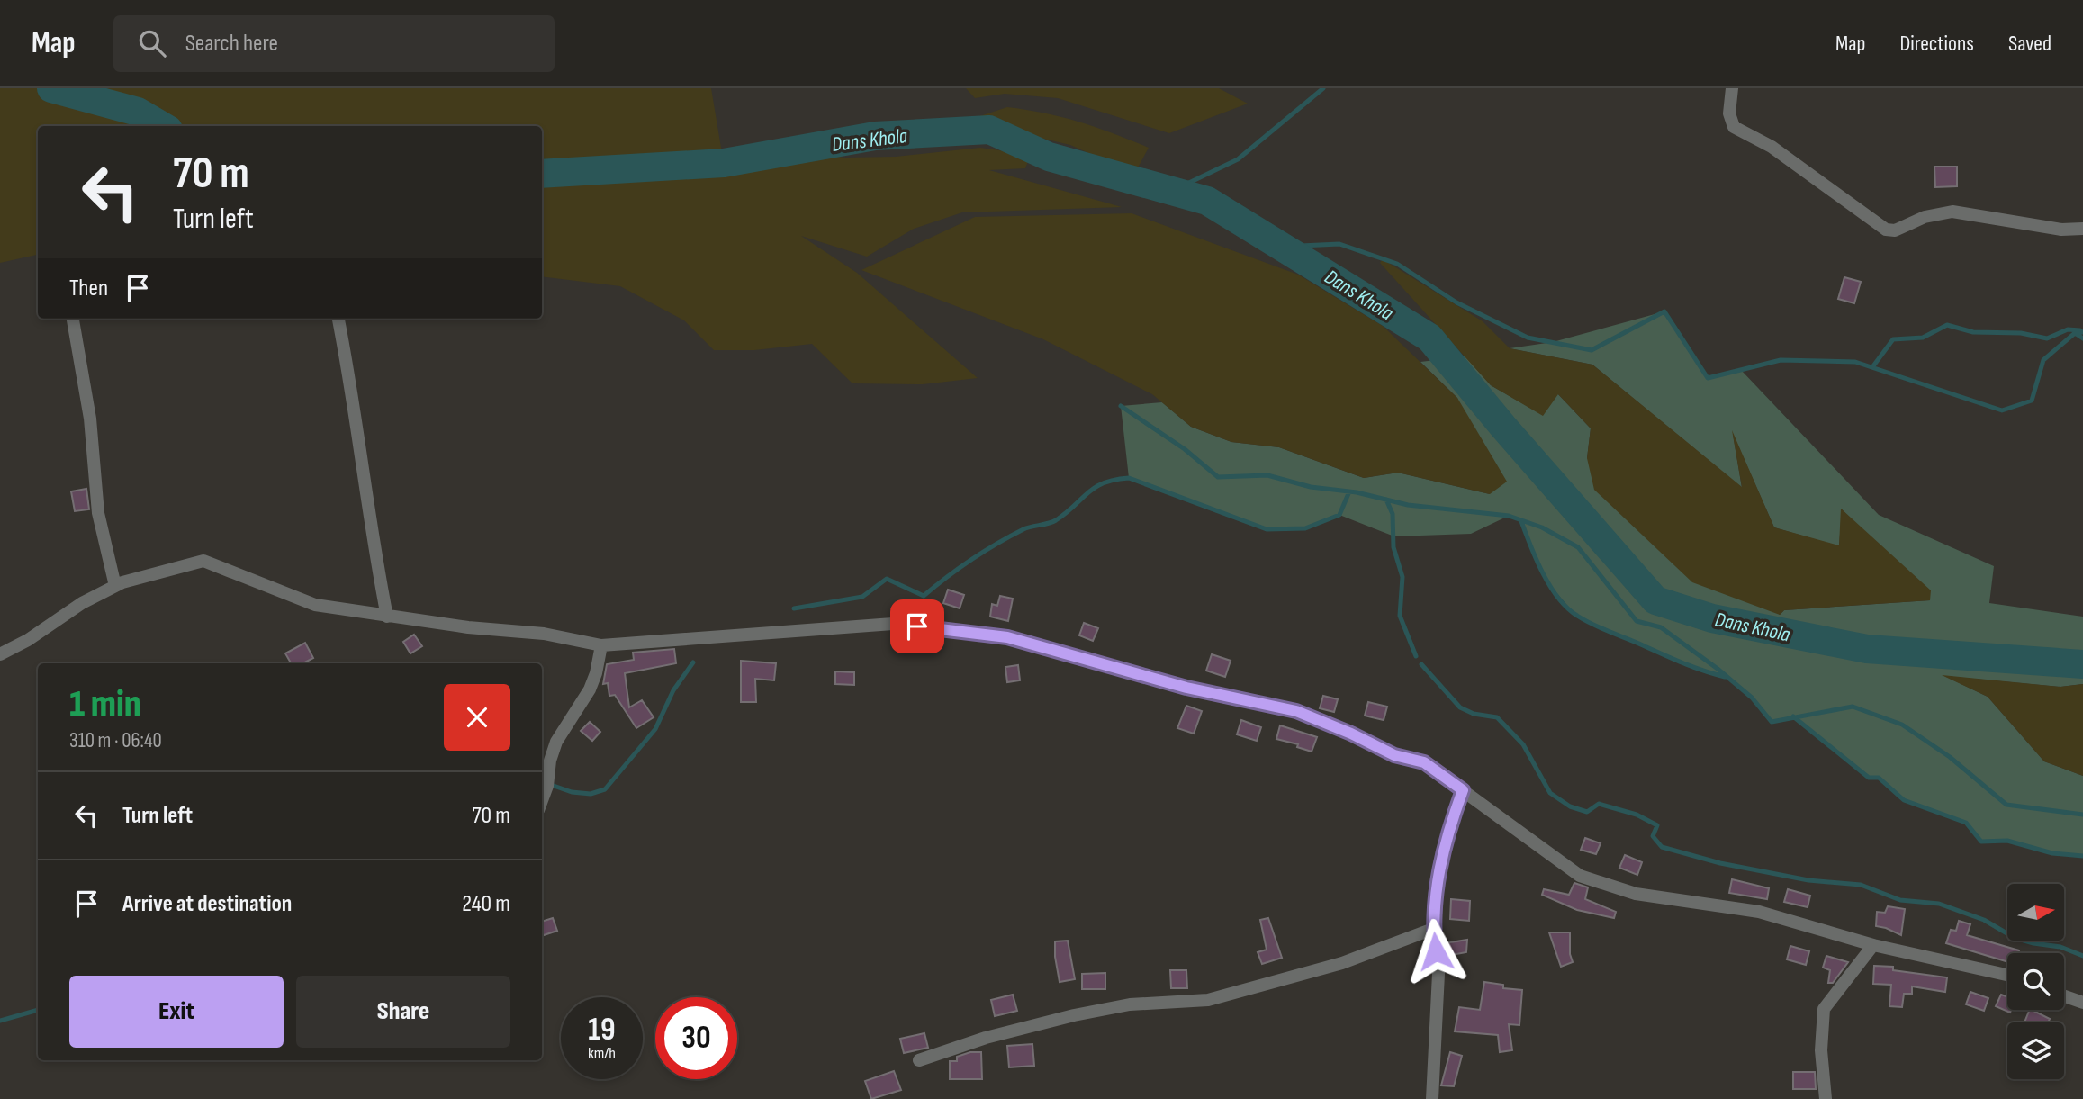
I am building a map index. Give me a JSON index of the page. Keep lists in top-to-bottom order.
{
  "water": ["Dans Khola"],
  "north": "right",
  "page": {
    "header": "Map",
    "search": "Search here",
    "nav": ["Map", "Directions", "Saved"],
    "turn": ["70 m", "Turn left"],
    "then": "Then",
    "heading": ["1 min", "310 m · 06:40"],
    "list": [
      {
        "name": "Turn left",
        "value": "70 m"
      },
      {
        "name": "Arrive at destination",
        "value": "240 m"
      }
    ],
    "buttons": ["Exit", "Share"],
    "speed": "19 km/h",
    "limit": "30"
  }
}
